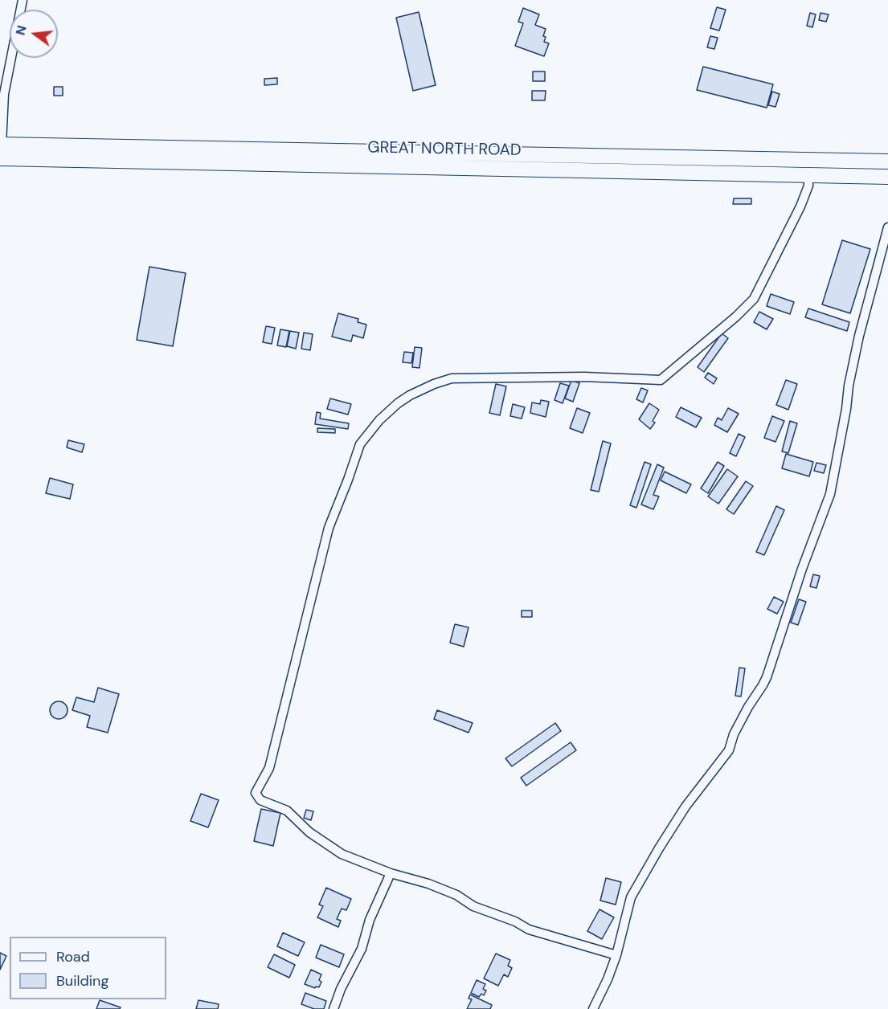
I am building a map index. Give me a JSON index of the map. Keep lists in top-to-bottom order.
{
  "streets": {
    "highway": ["GREAT NORTH ROAD"]
  },
  "legend": ["Road", "Building"],
  "north": "left"
}
